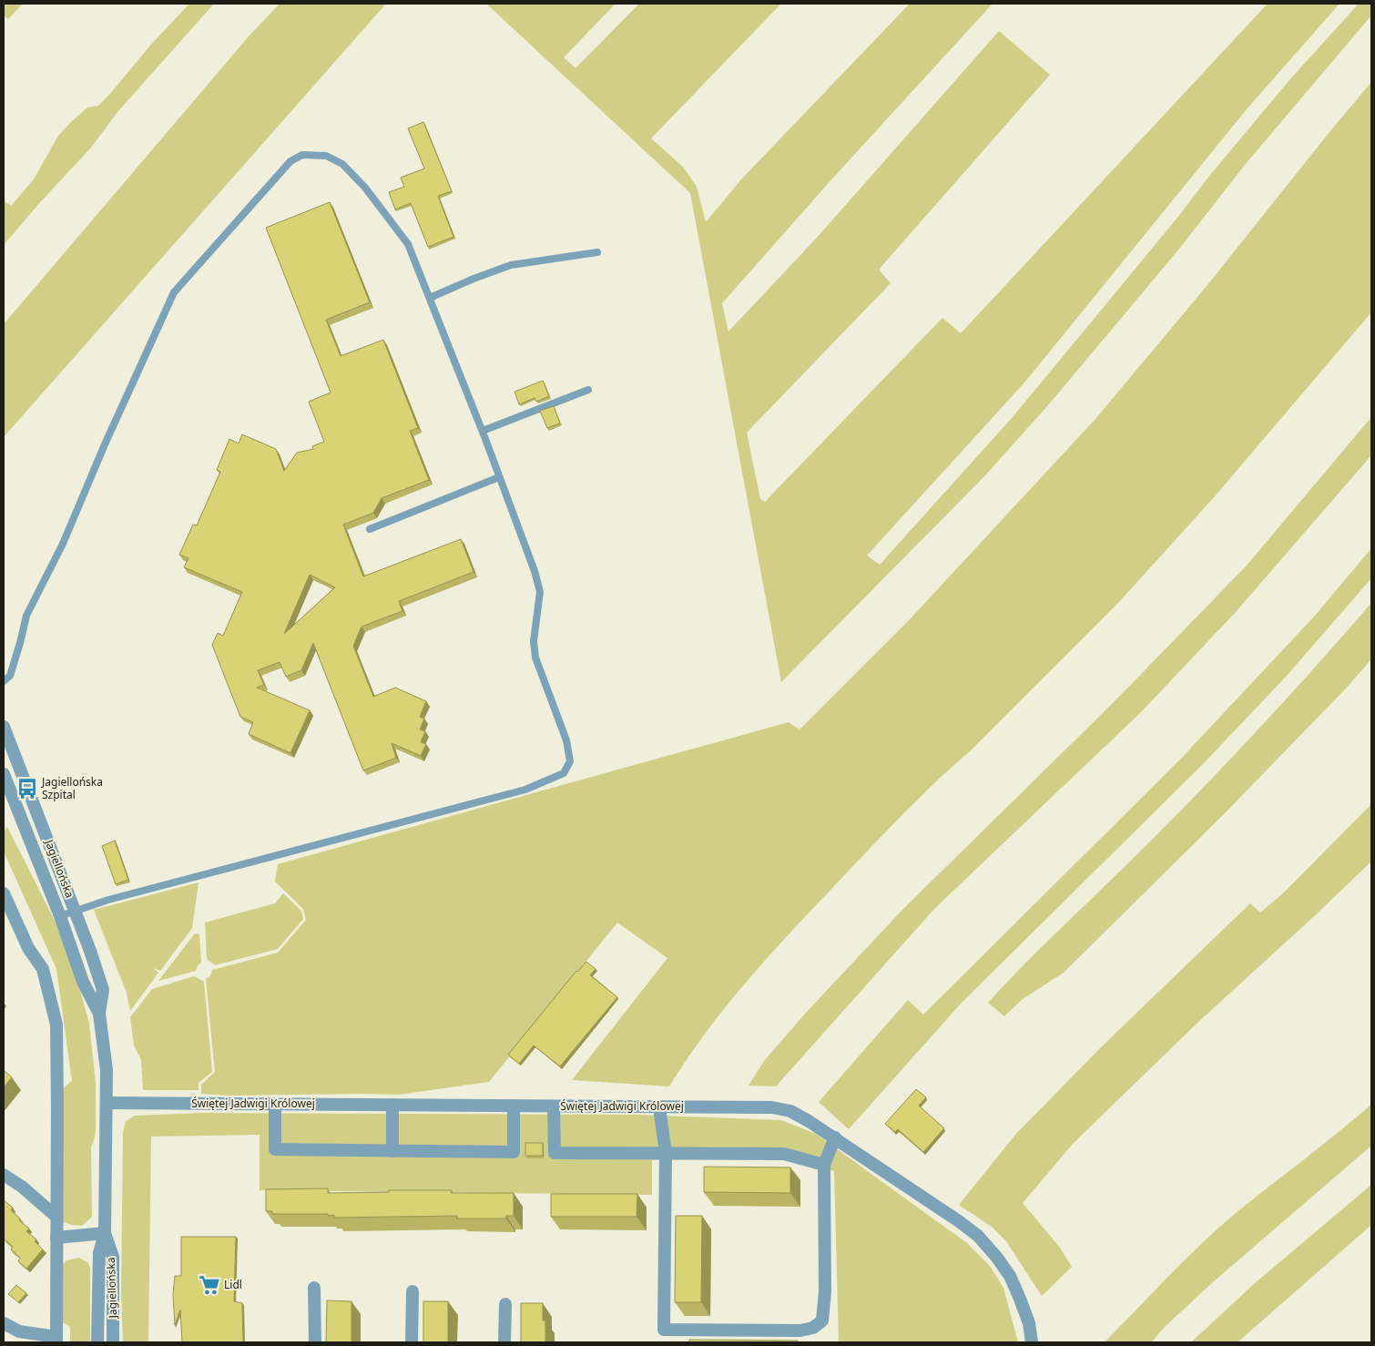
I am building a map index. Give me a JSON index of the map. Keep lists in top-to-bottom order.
{
  "streets": {
    "street": ["Jagiellońska", "Świętej Jadwigi Królowej"]
  },
  "crossings": [
    ["Jagiellońska", "Świętej Jadwigi Królowej"]
  ],
  "places": {
    "bus stop": ["Jagiellońska Szpital"],
    "supermarket": ["Lidl"]
  }
}
